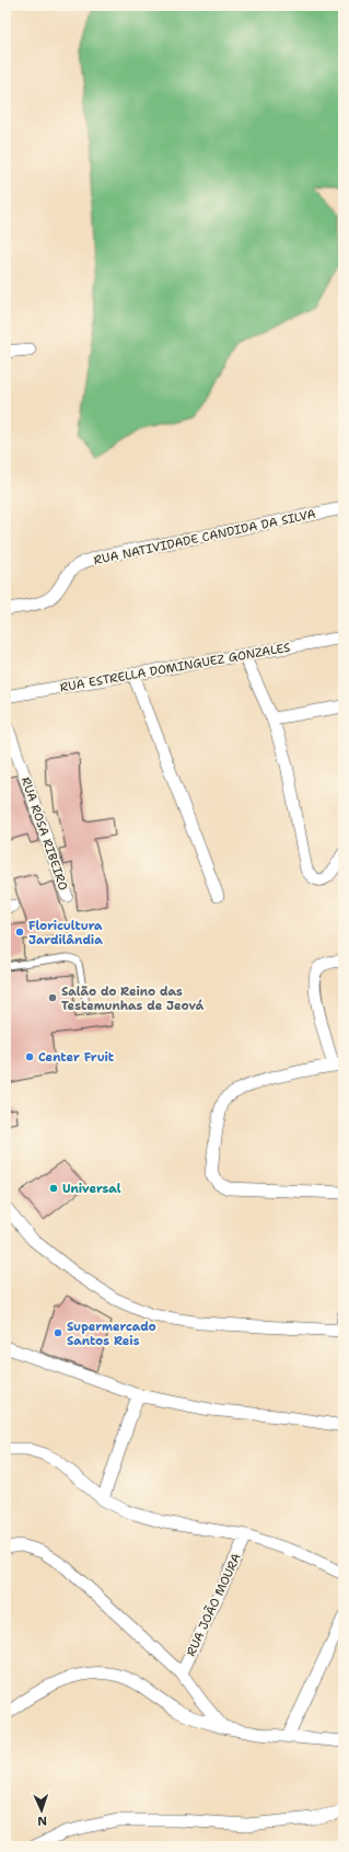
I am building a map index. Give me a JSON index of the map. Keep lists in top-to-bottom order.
{
  "streets": {
    "street": [
      "RUA NATIVIDADE CANDIDA DA SILVA",
      "RUA ESTRELLA DOMINGUEZ GONZALES",
      "RUA ROSA RIBEIRO",
      "RUA JOÃO MOURA"
    ]
  },
  "places": [
    "Floricultura Jardilândia",
    "Salão do Reino das Testemunhas de Jeová",
    "Center Fruit",
    "Universal",
    "Supermercado Santos Reis"
  ],
  "north": "bottom"
}
